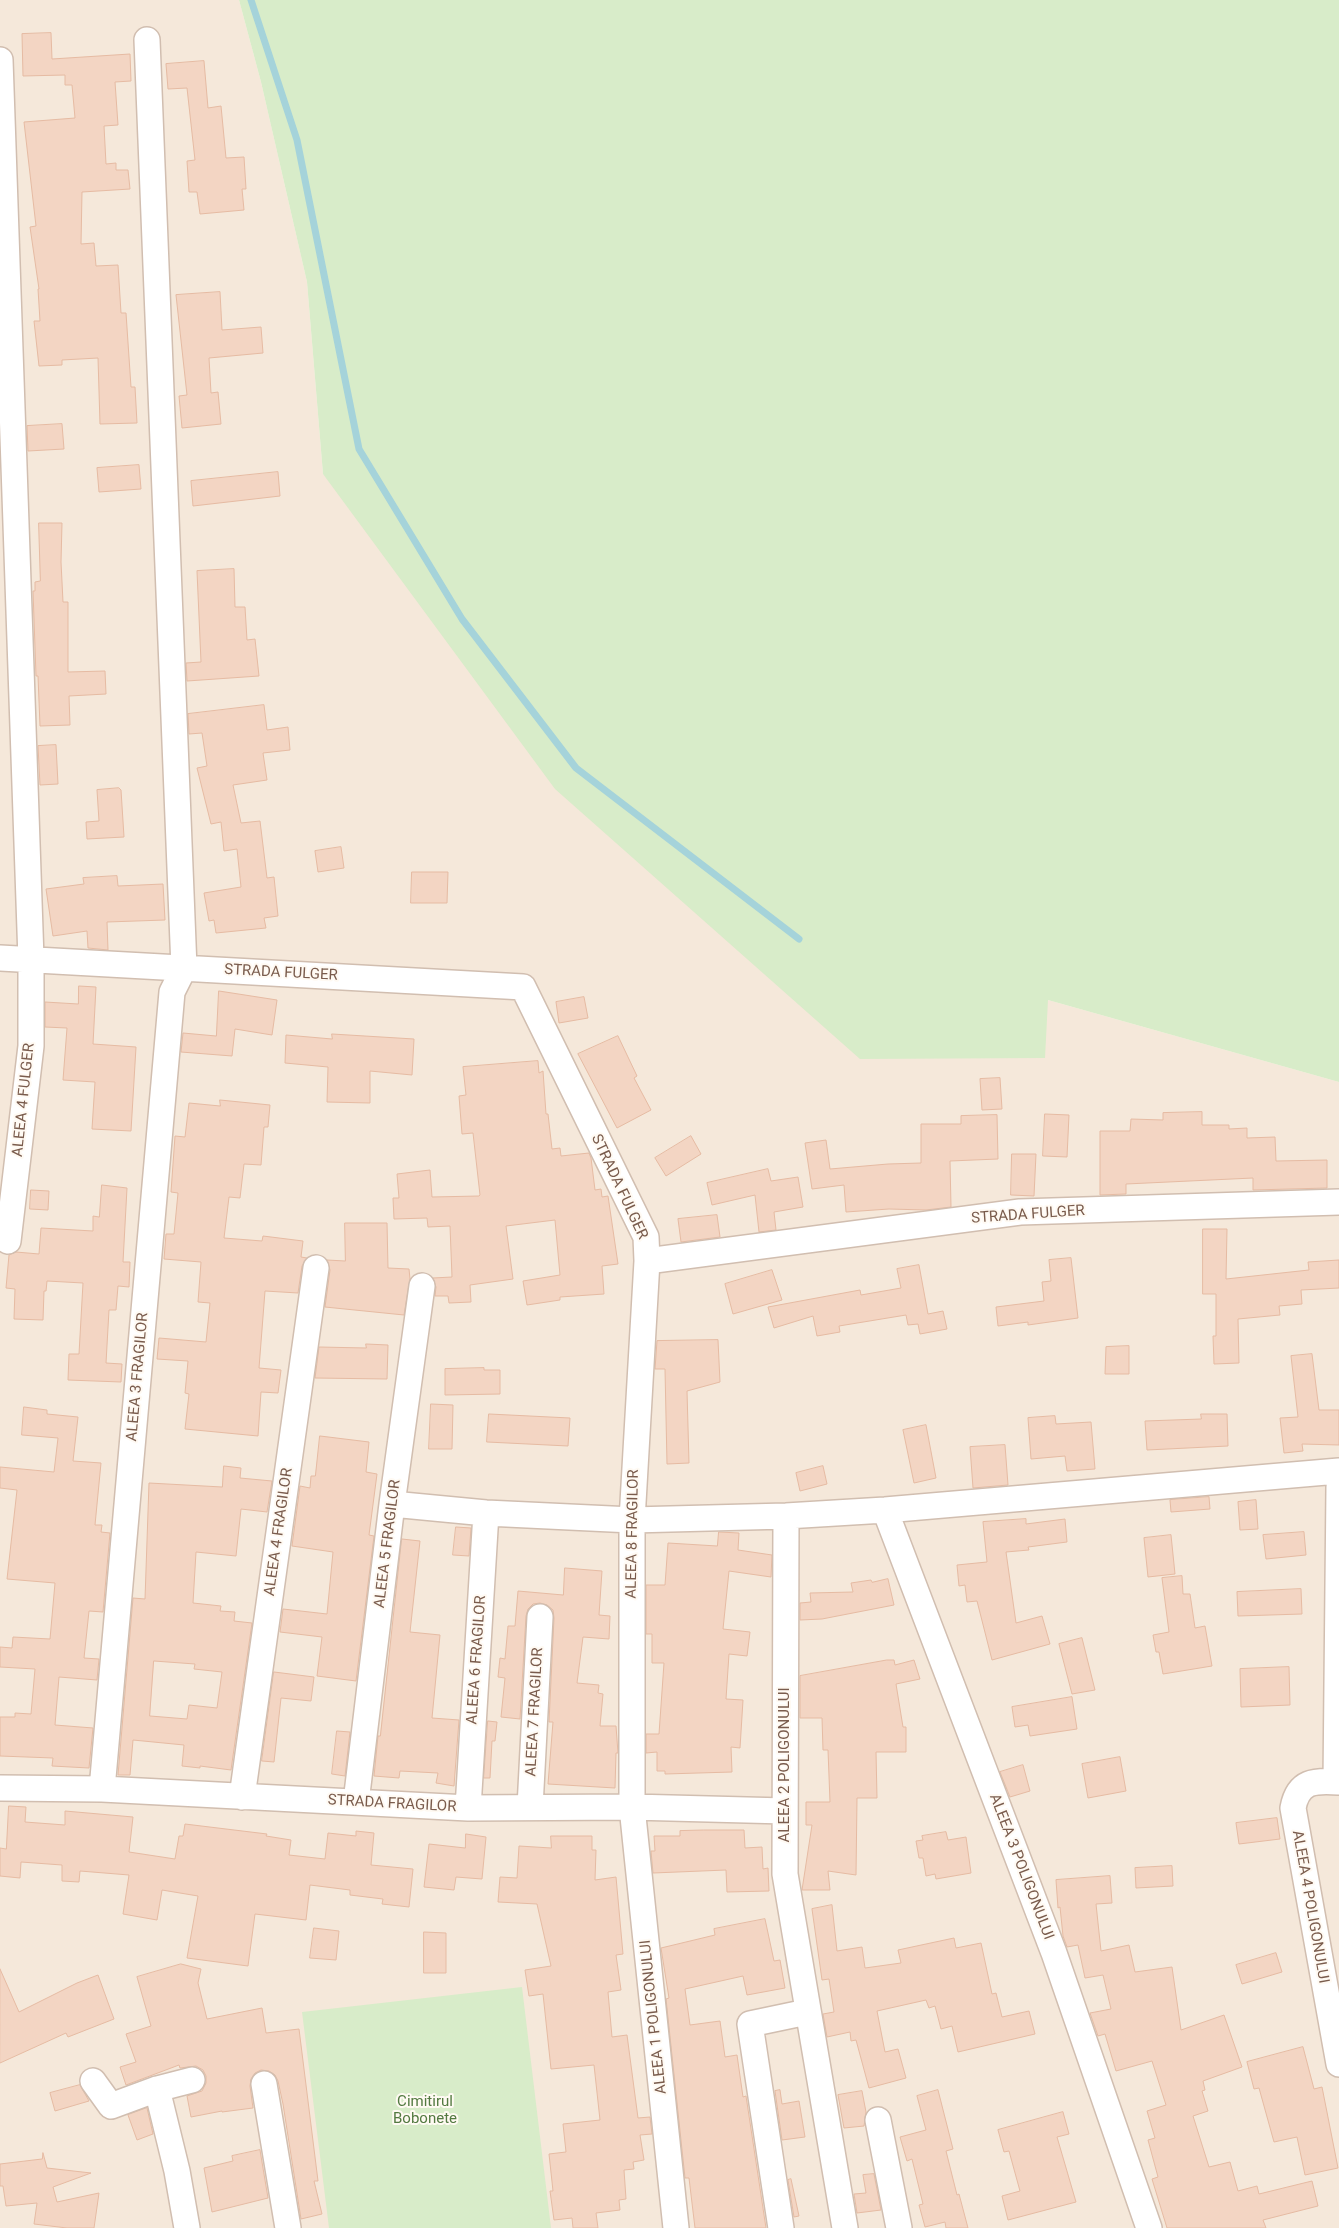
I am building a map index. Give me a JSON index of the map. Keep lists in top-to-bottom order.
{
  "streets": {
    "street": [
      "STRADA FULGER",
      "ALEEA 4 FULGER",
      "ALEEA 3 FRAGILOR",
      "ALEEA 4 FRAGILOR",
      "ALEEA 8 FRAGILOR",
      "ALEEA 5 FRAGILOR",
      "ALEEA 6 FRAGILOR",
      "ALEEA 7 FRAGILOR",
      "ALEEA 2 POLIGONULUI",
      "STRADA FRAGILOR",
      "ALEEA 3 POLIGONULUI",
      "ALEEA 4 POLIGONULUI",
      "ALEEA 1 POLIGONULUI"
    ]
  },
  "crossings": [
    ["STRADA FULGER", "ALEEA 4 FULGER"],
    ["STRADA FULGER", "ALEEA 3 FRAGILOR"],
    ["STRADA FULGER", "ALEEA 8 FRAGILOR"],
    ["ALEEA 3 FRAGILOR", "STRADA FRAGILOR"],
    ["ALEEA 4 FRAGILOR", "STRADA FRAGILOR"],
    ["ALEEA 8 FRAGILOR", "STRADA FRAGILOR"],
    ["ALEEA 8 FRAGILOR", "ALEEA 1 POLIGONULUI"],
    ["ALEEA 5 FRAGILOR", "STRADA FRAGILOR"],
    ["ALEEA 6 FRAGILOR", "STRADA FRAGILOR"],
    ["ALEEA 7 FRAGILOR", "STRADA FRAGILOR"],
    ["ALEEA 2 POLIGONULUI", "STRADA FRAGILOR"],
    ["STRADA FRAGILOR", "ALEEA 1 POLIGONULUI"]
  ],
  "parks": ["Cimitirul Bobonete"]
}
